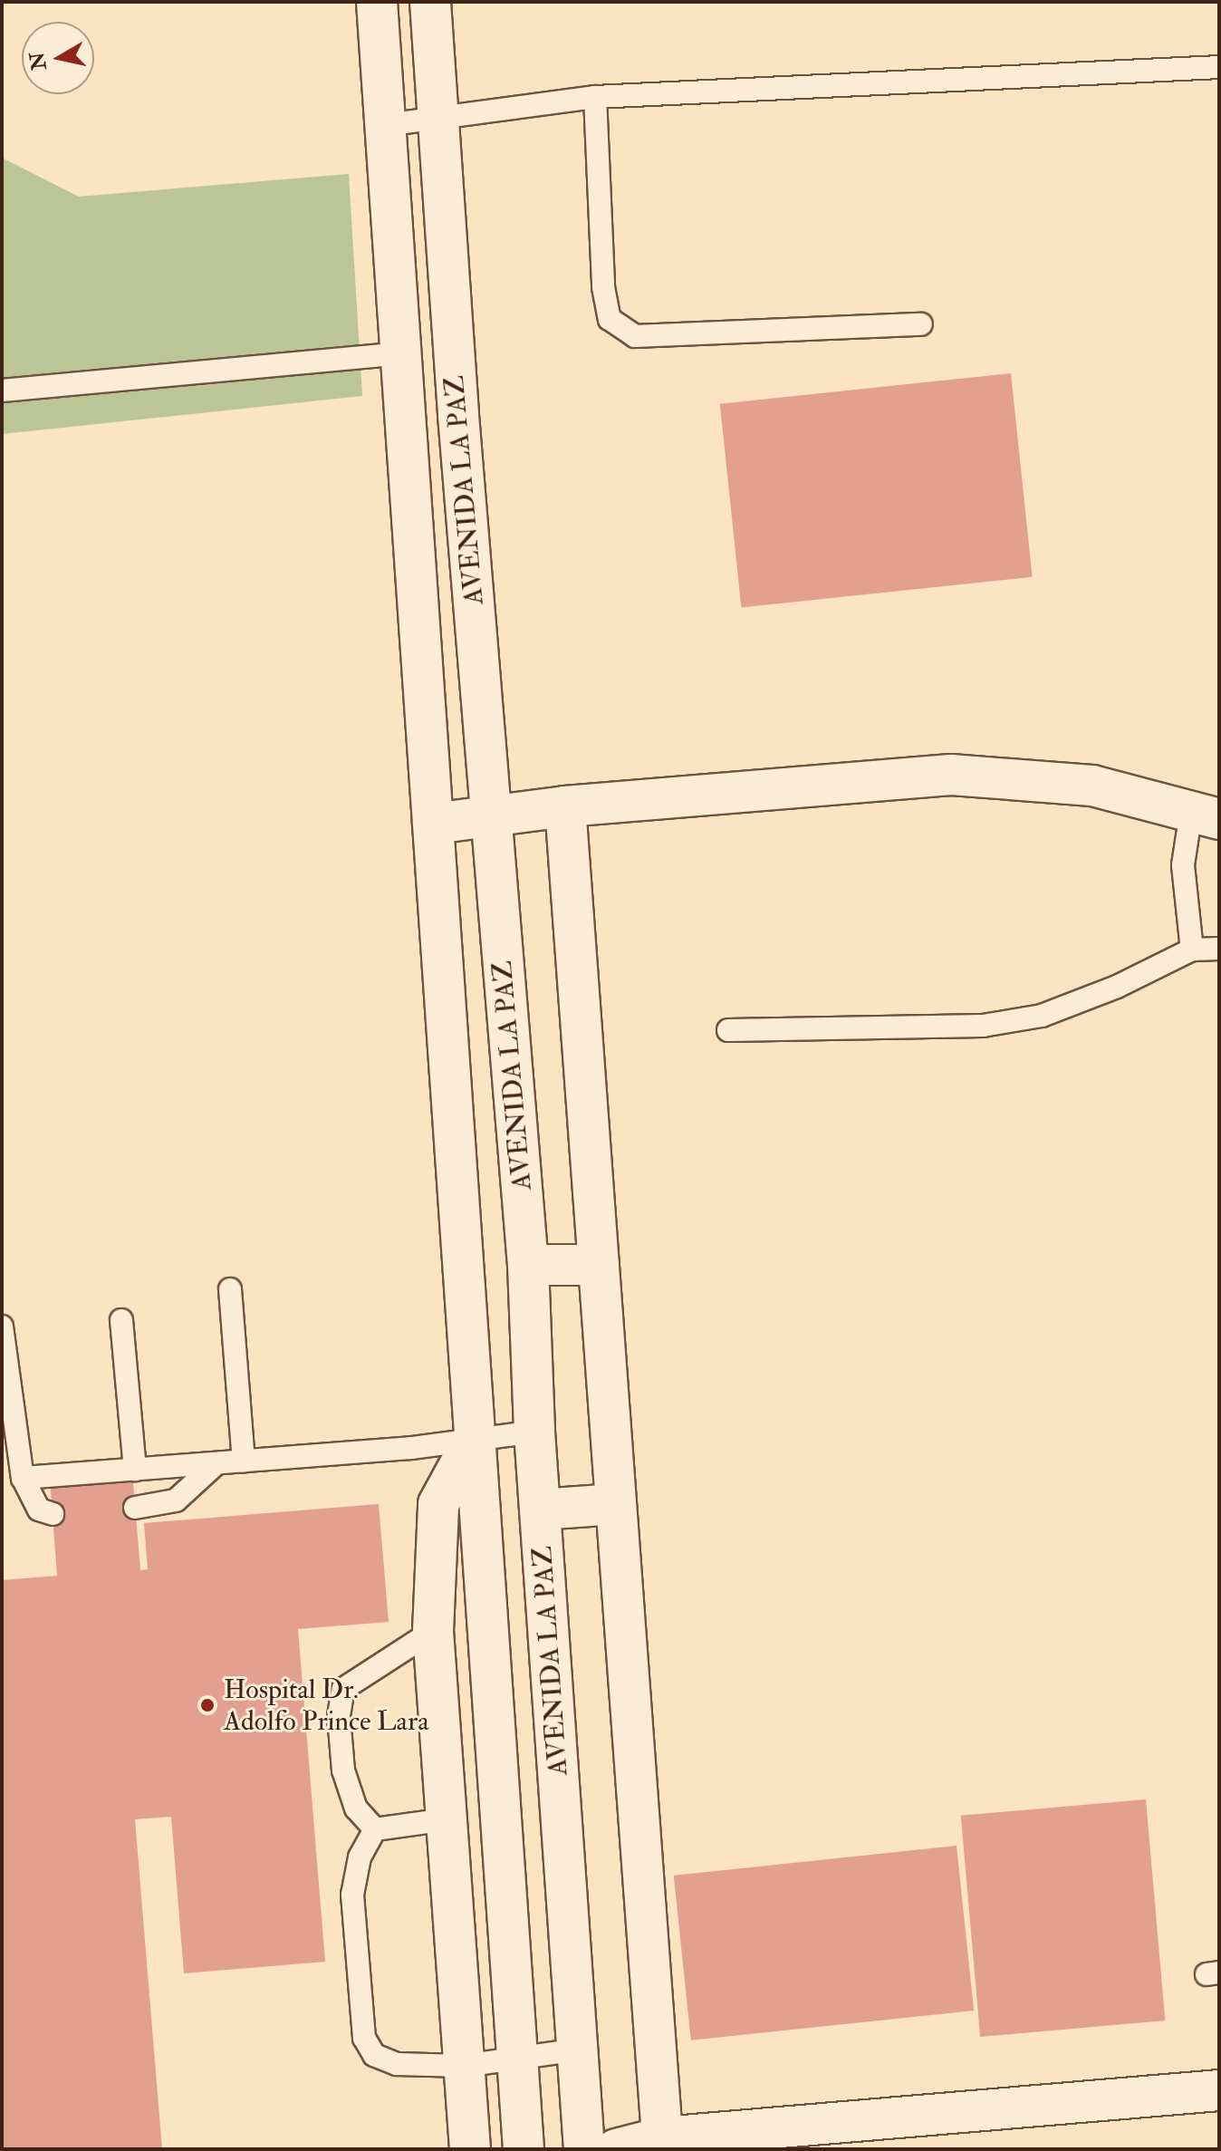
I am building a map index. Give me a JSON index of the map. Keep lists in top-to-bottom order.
{
  "streets": {
    "street": ["AVENIDA LA PAZ"]
  },
  "places": ["Hospital Dr. Adolfo Prince Lara"],
  "north": "left"
}
